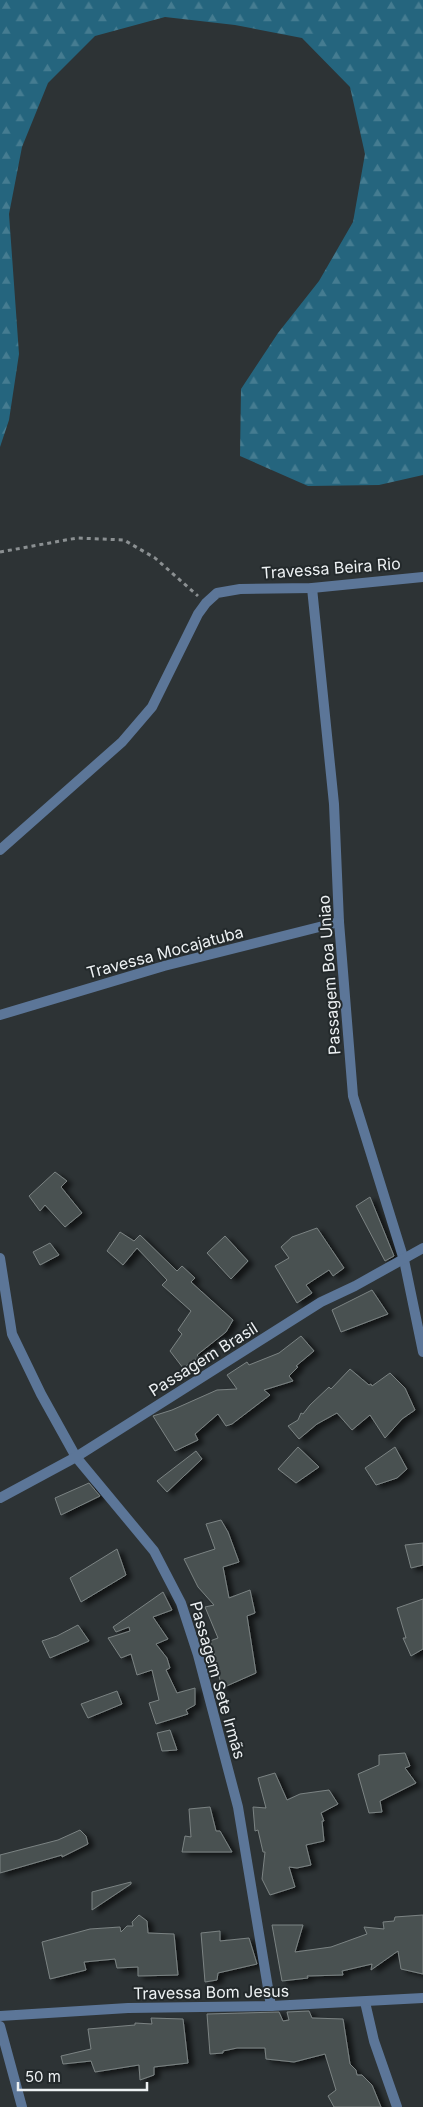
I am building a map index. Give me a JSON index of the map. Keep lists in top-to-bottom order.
{
  "streets": {
    "street": [
      "Travessa Beira Rio",
      "Travessa Mocajatuba",
      "Passagem Boa Uniao",
      "Passagem Brasil",
      "Passagem Sete Irmãs",
      "Travessa Bom Jesus"
    ]
  },
  "crossings": [
    ["Travessa Beira Rio", "Passagem Boa Uniao"],
    ["Travessa Mocajatuba", "Passagem Boa Uniao"],
    ["Passagem Boa Uniao", "Passagem Brasil"],
    ["Passagem Brasil", "Passagem Sete Irmãs"],
    ["Passagem Sete Irmãs", "Travessa Bom Jesus"]
  ],
  "scale_bar": "50 m"
}
